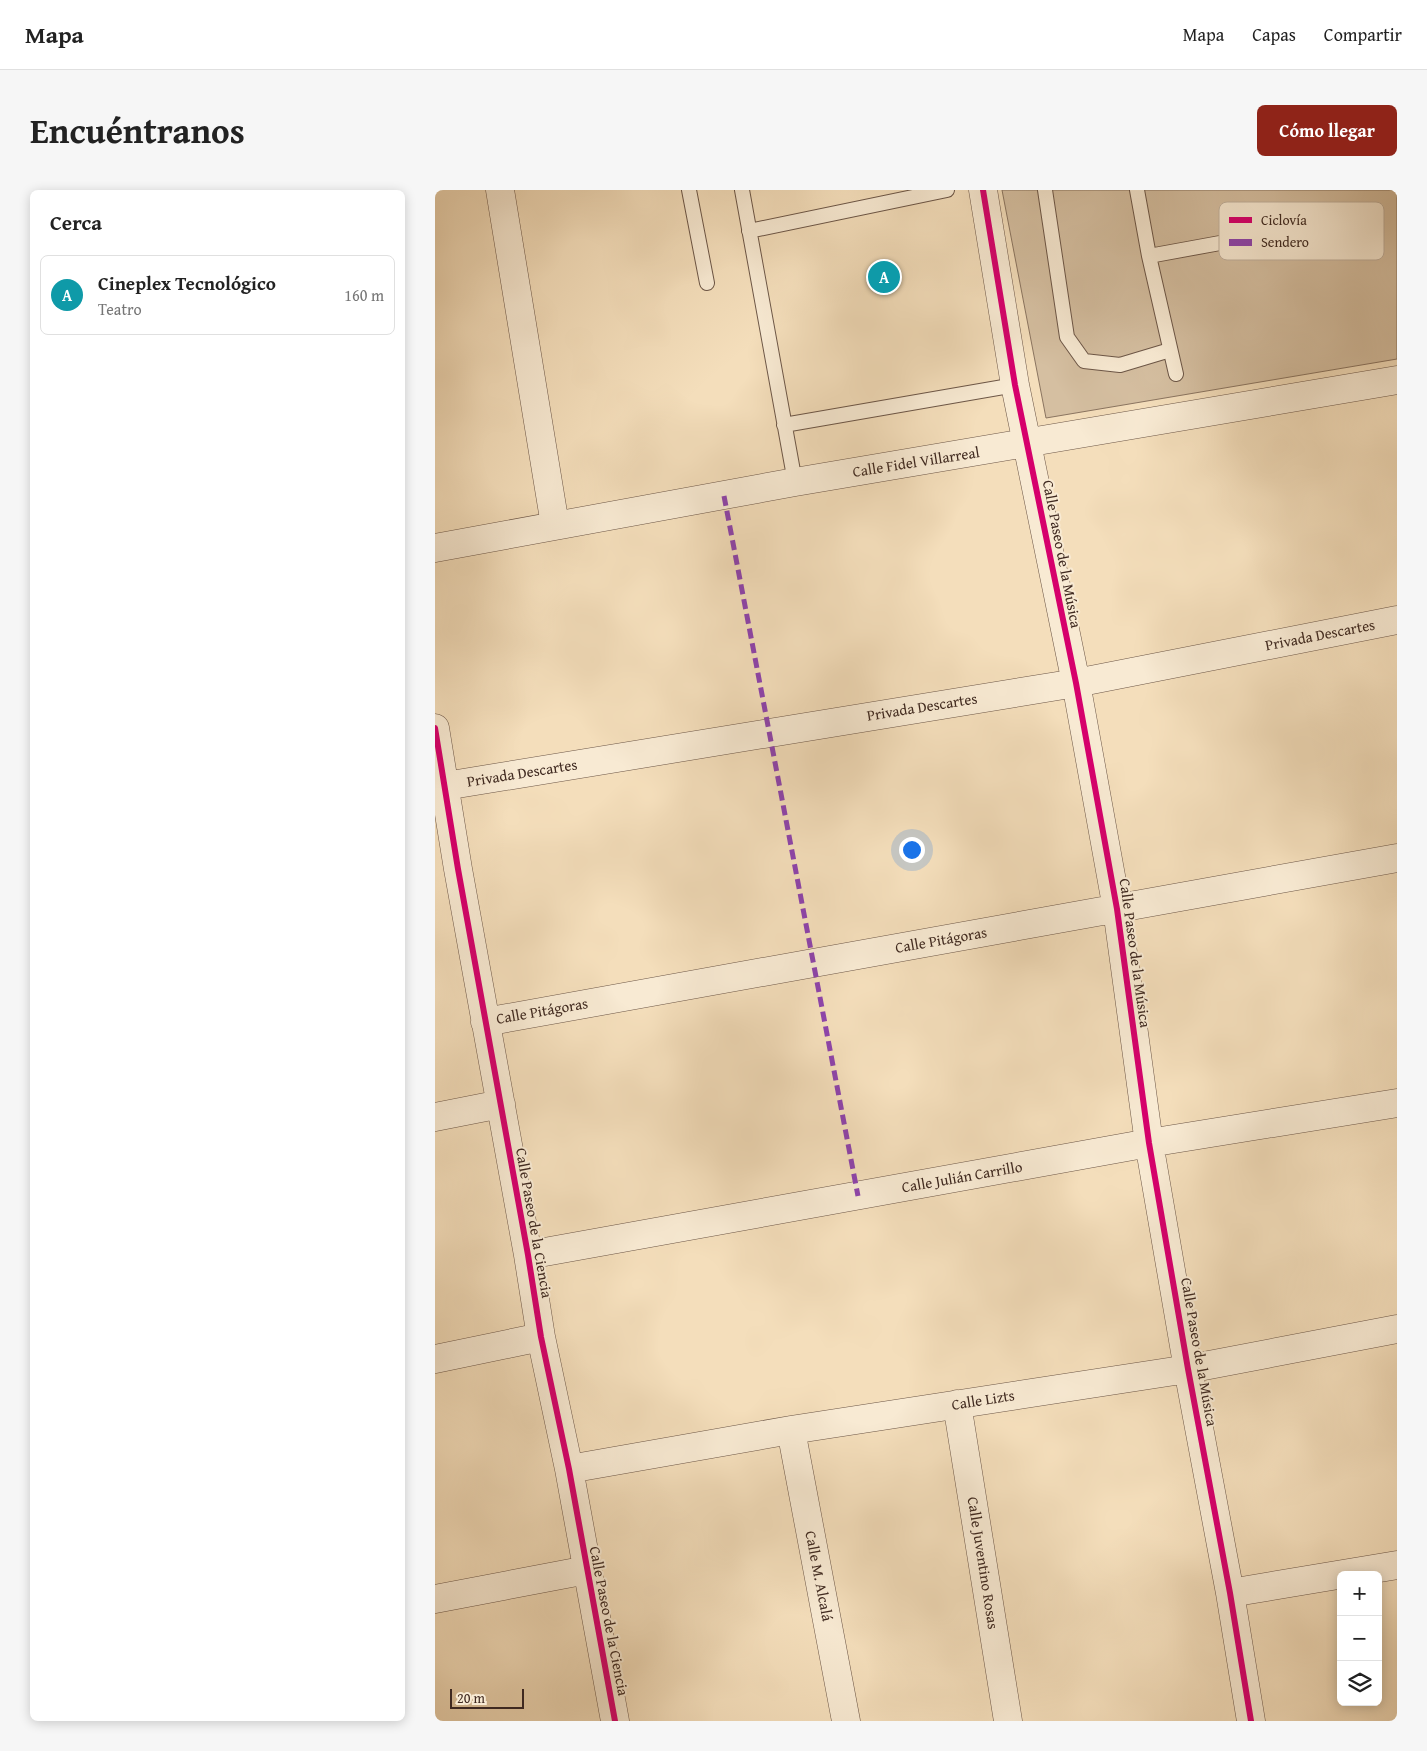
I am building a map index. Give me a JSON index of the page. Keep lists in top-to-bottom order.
{
  "streets": {
    "street": [
      "Calle Fidel Villarreal",
      "Calle Paseo de la Música",
      "Privada Descartes",
      "Calle Pitágoras",
      "Calle Julián Carrillo",
      "Calle Paseo de la Ciencia",
      "Calle Lizts",
      "Calle Juventino Rosas",
      "Calle M. Alcalá"
    ]
  },
  "crossings": [
    ["Calle Fidel Villarreal", "Calle Paseo de la Música"],
    ["Calle Paseo de la Música", "Privada Descartes"],
    ["Calle Paseo de la Música", "Calle Pitágoras"],
    ["Calle Paseo de la Música", "Calle Julián Carrillo"],
    ["Calle Paseo de la Música", "Calle Lizts"],
    ["Privada Descartes", "Calle Paseo de la Ciencia"],
    ["Calle Pitágoras", "Calle Paseo de la Ciencia"],
    ["Calle Julián Carrillo", "Calle Paseo de la Ciencia"],
    ["Calle Paseo de la Ciencia", "Calle Lizts"],
    ["Calle Lizts", "Calle Juventino Rosas"],
    ["Calle Lizts", "Calle M. Alcalá"]
  ],
  "legend": ["Ciclovía", "Sendero"],
  "scale_bar": "20 m",
  "page": {
    "header": "Mapa",
    "nav": ["Mapa", "Capas", "Compartir"],
    "title": "Encuéntranos",
    "buttons": "Cómo llegar",
    "heading": "Cerca",
    "list": [
      {
        "mark": "A",
        "name": "Cineplex Tecnológico",
        "note": "Teatro",
        "value": "160 m"
      }
    ],
    "pins": "A",
    "map_buttons": ["+", "−"],
    "scale": "20 m"
  }
}
